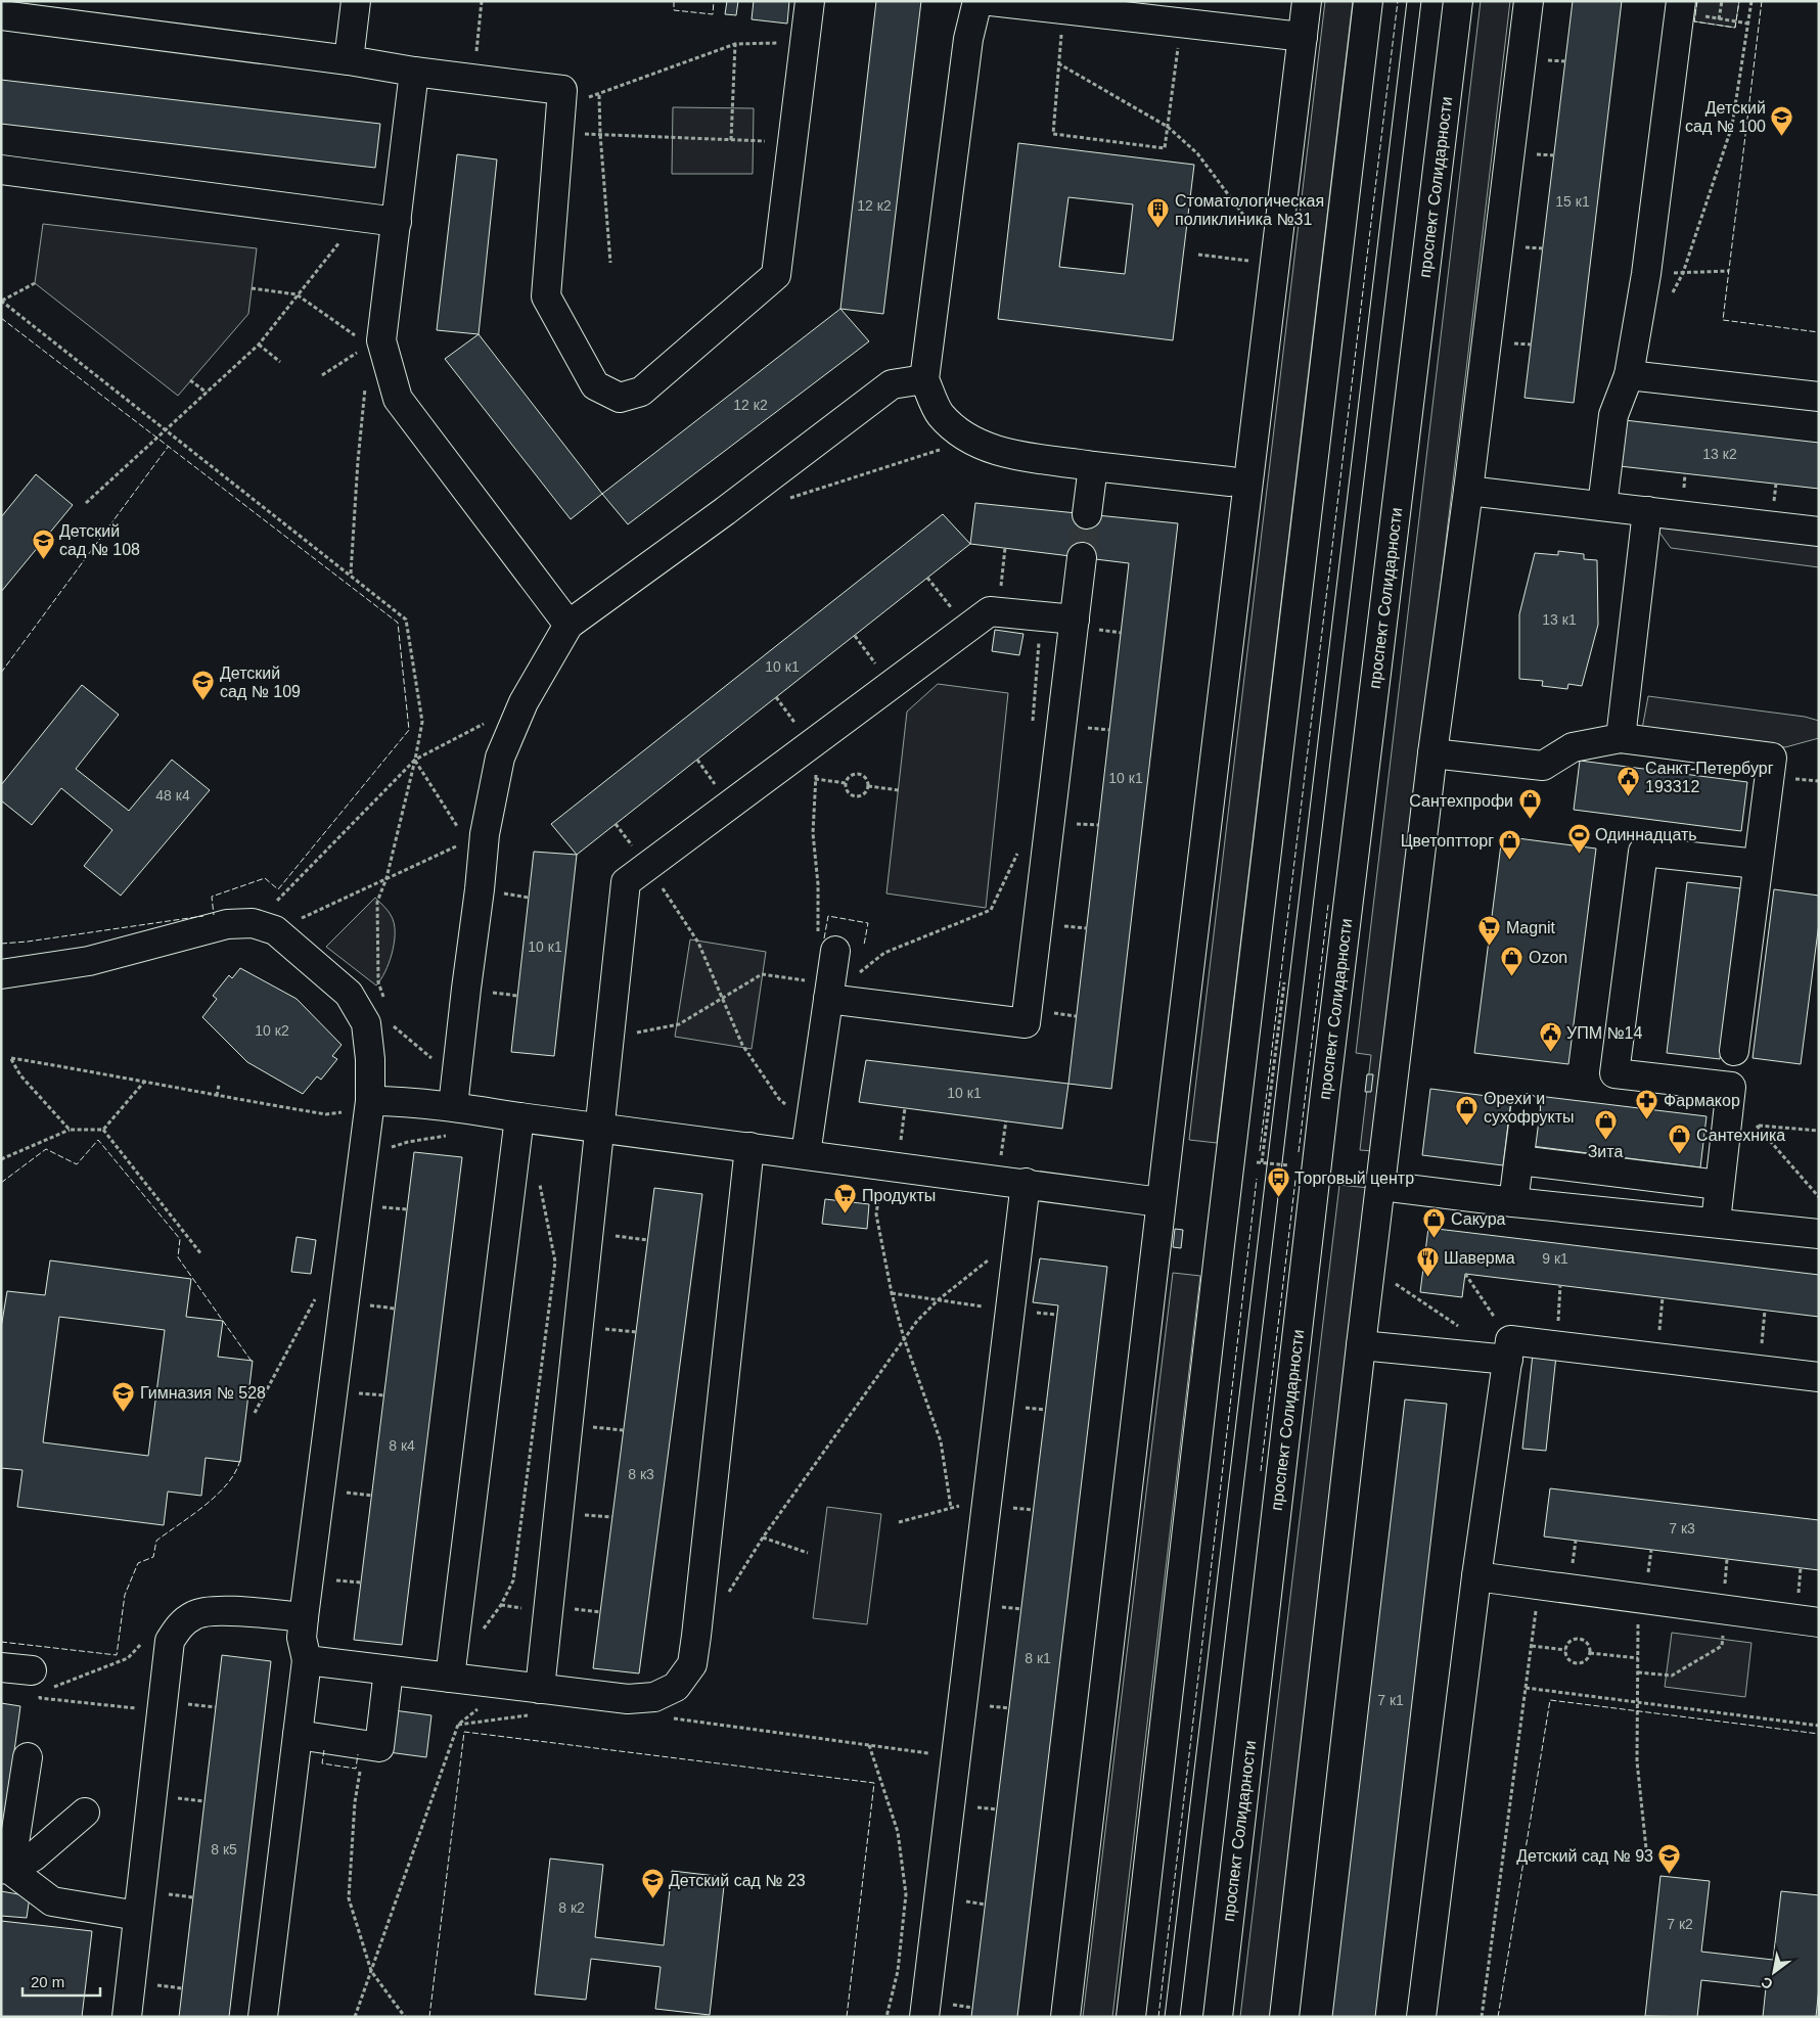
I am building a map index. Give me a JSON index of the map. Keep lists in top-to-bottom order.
{
  "streets": {
    "street": ["проспект Солидарности"]
  },
  "places": {
    "school or university": [
      "Детский сад № 100",
      "Детский сад № 108",
      "Детский сад № 109",
      "Гимназия № 528",
      "Детский сад № 93",
      "Детский сад № 23"
    ],
    "building": ["Стоматологическая поликлиника №31"],
    "public building": ["Санкт-Петербург 193312", "УПМ №14"],
    "shop": [
      "Сантехпрофи",
      "Цветоптторг",
      "Ozon",
      "Орехи и сухофрукты",
      "Зита",
      "Сантехника",
      "Сакура"
    ],
    "sports": ["Одиннадцать"],
    "supermarket": ["Magnit", "Продукты"],
    "pharmacy": ["Фармакор"],
    "bus stop": ["Торговый центр"],
    "restaurant": ["Шаверма"]
  },
  "house_numbers": [
    "15 к1",
    "12 к2",
    "12 к2",
    "13 к2",
    "13 к1",
    "10 к1",
    "10 к1",
    "48 к4",
    "10 к1",
    "10 к2",
    "10 к1",
    "9 к1",
    "8 к4",
    "8 к3",
    "7 к3",
    "8 к1",
    "7 к1",
    "8 к5",
    "8 к2",
    "7 к2"
  ],
  "scale_bar": "20 m",
  "north": "bottom left"
}
